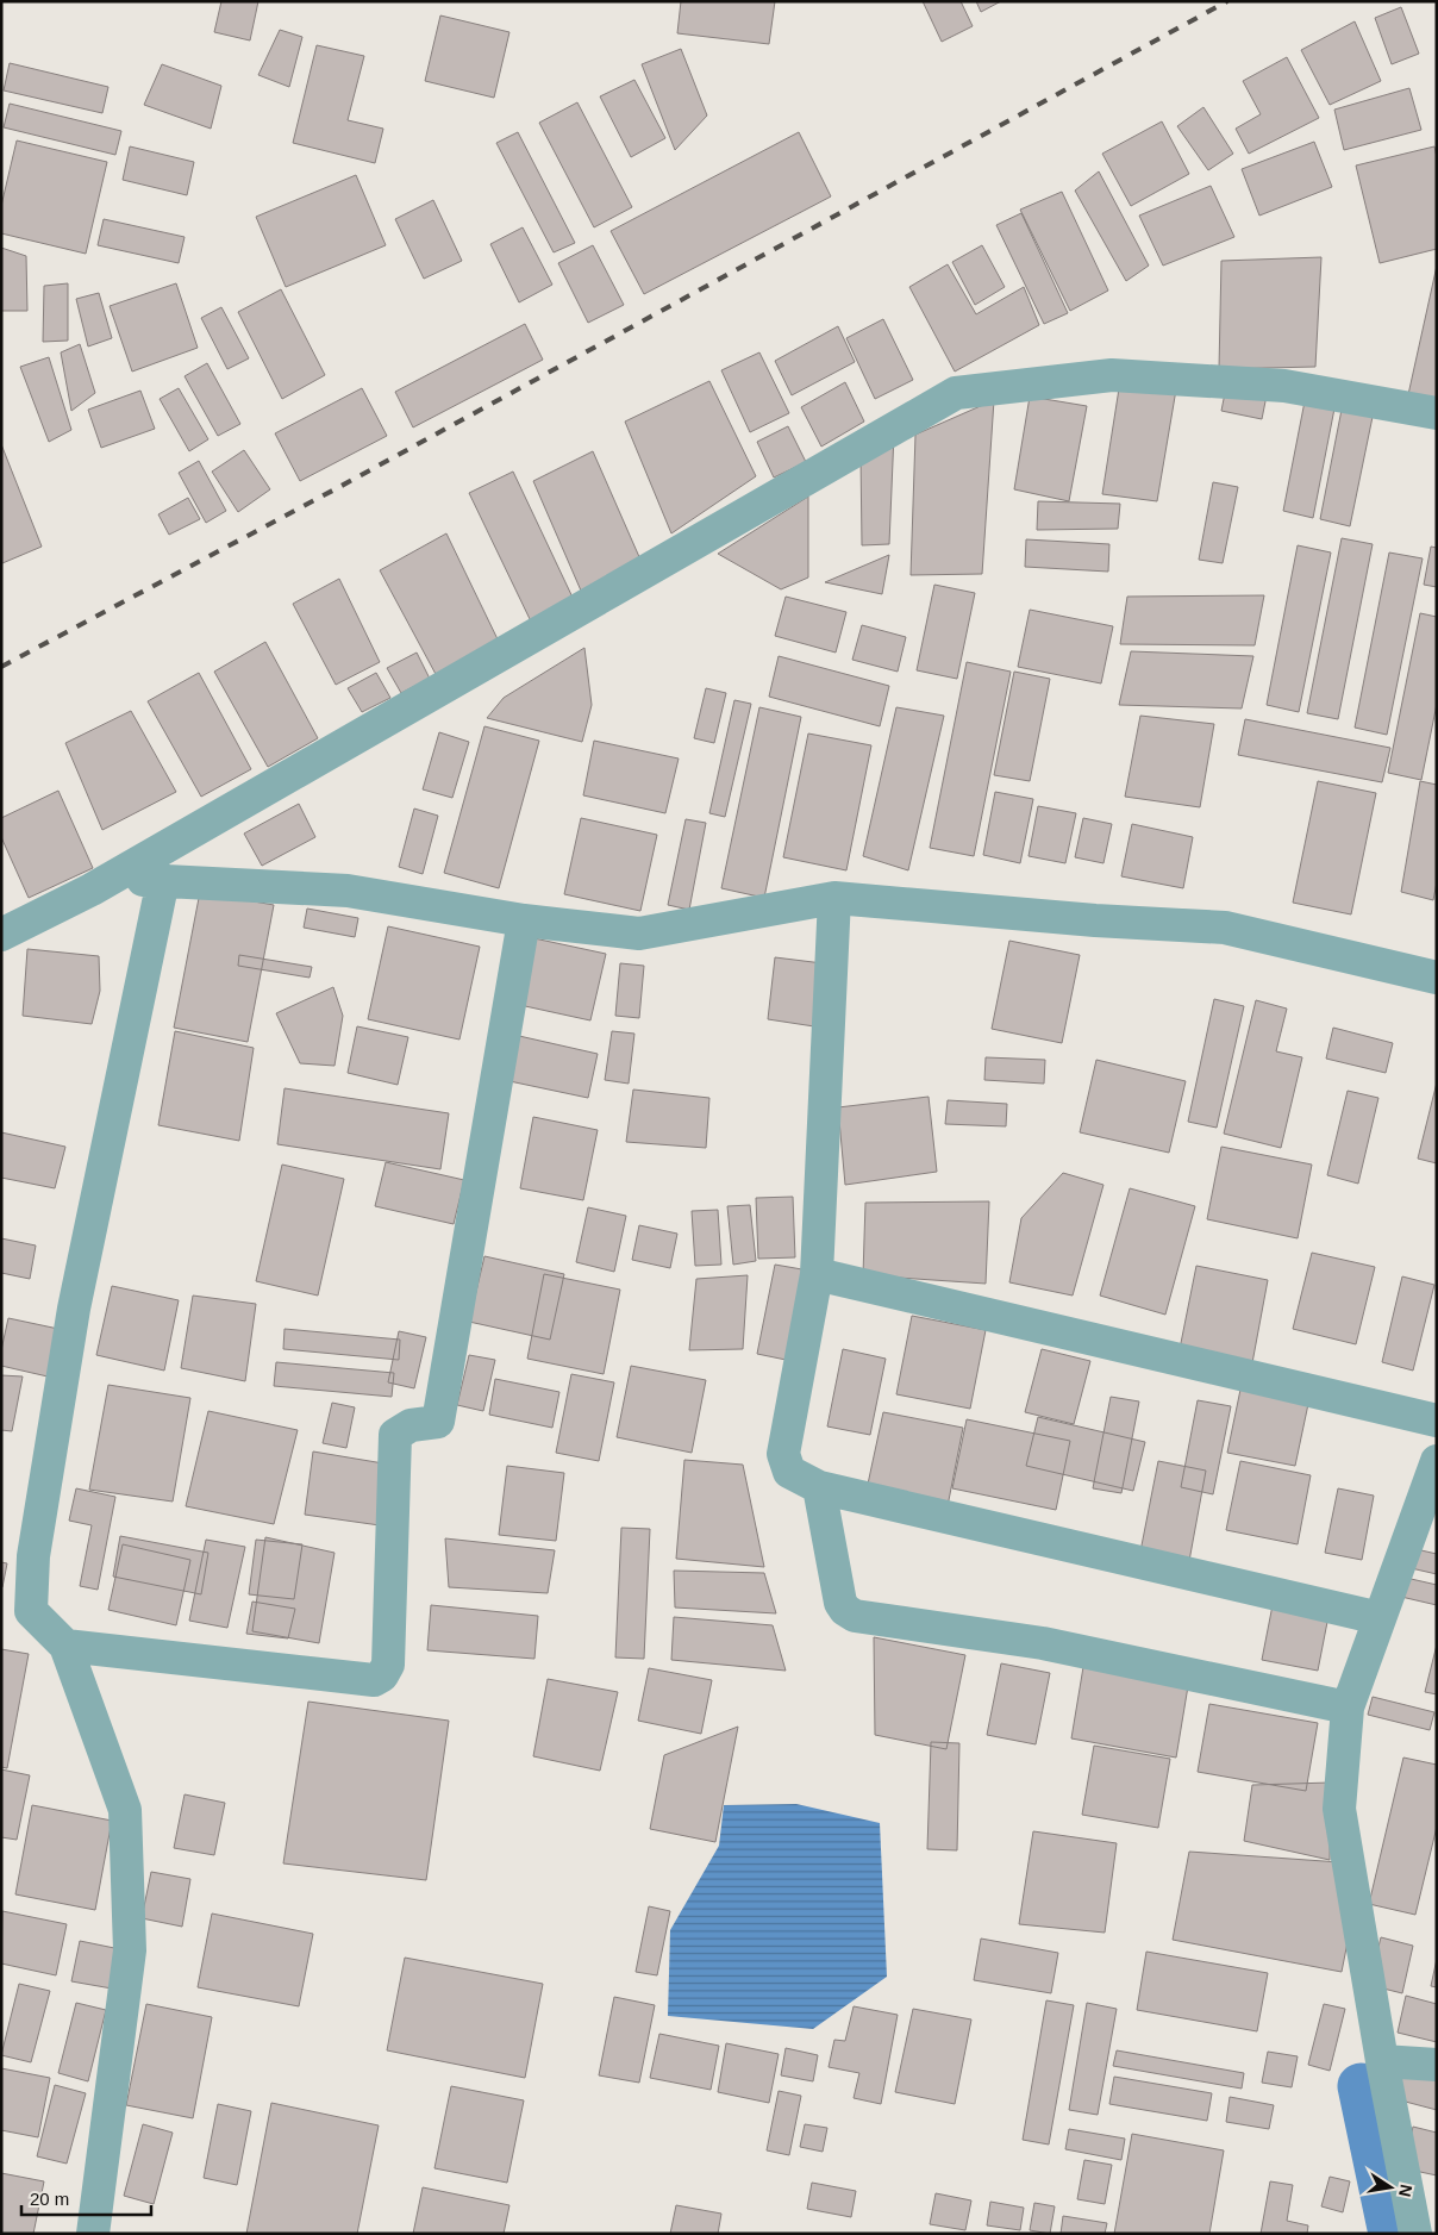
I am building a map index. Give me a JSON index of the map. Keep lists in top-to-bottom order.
{
  "scale_bar": "20 m",
  "north": "right"
}
